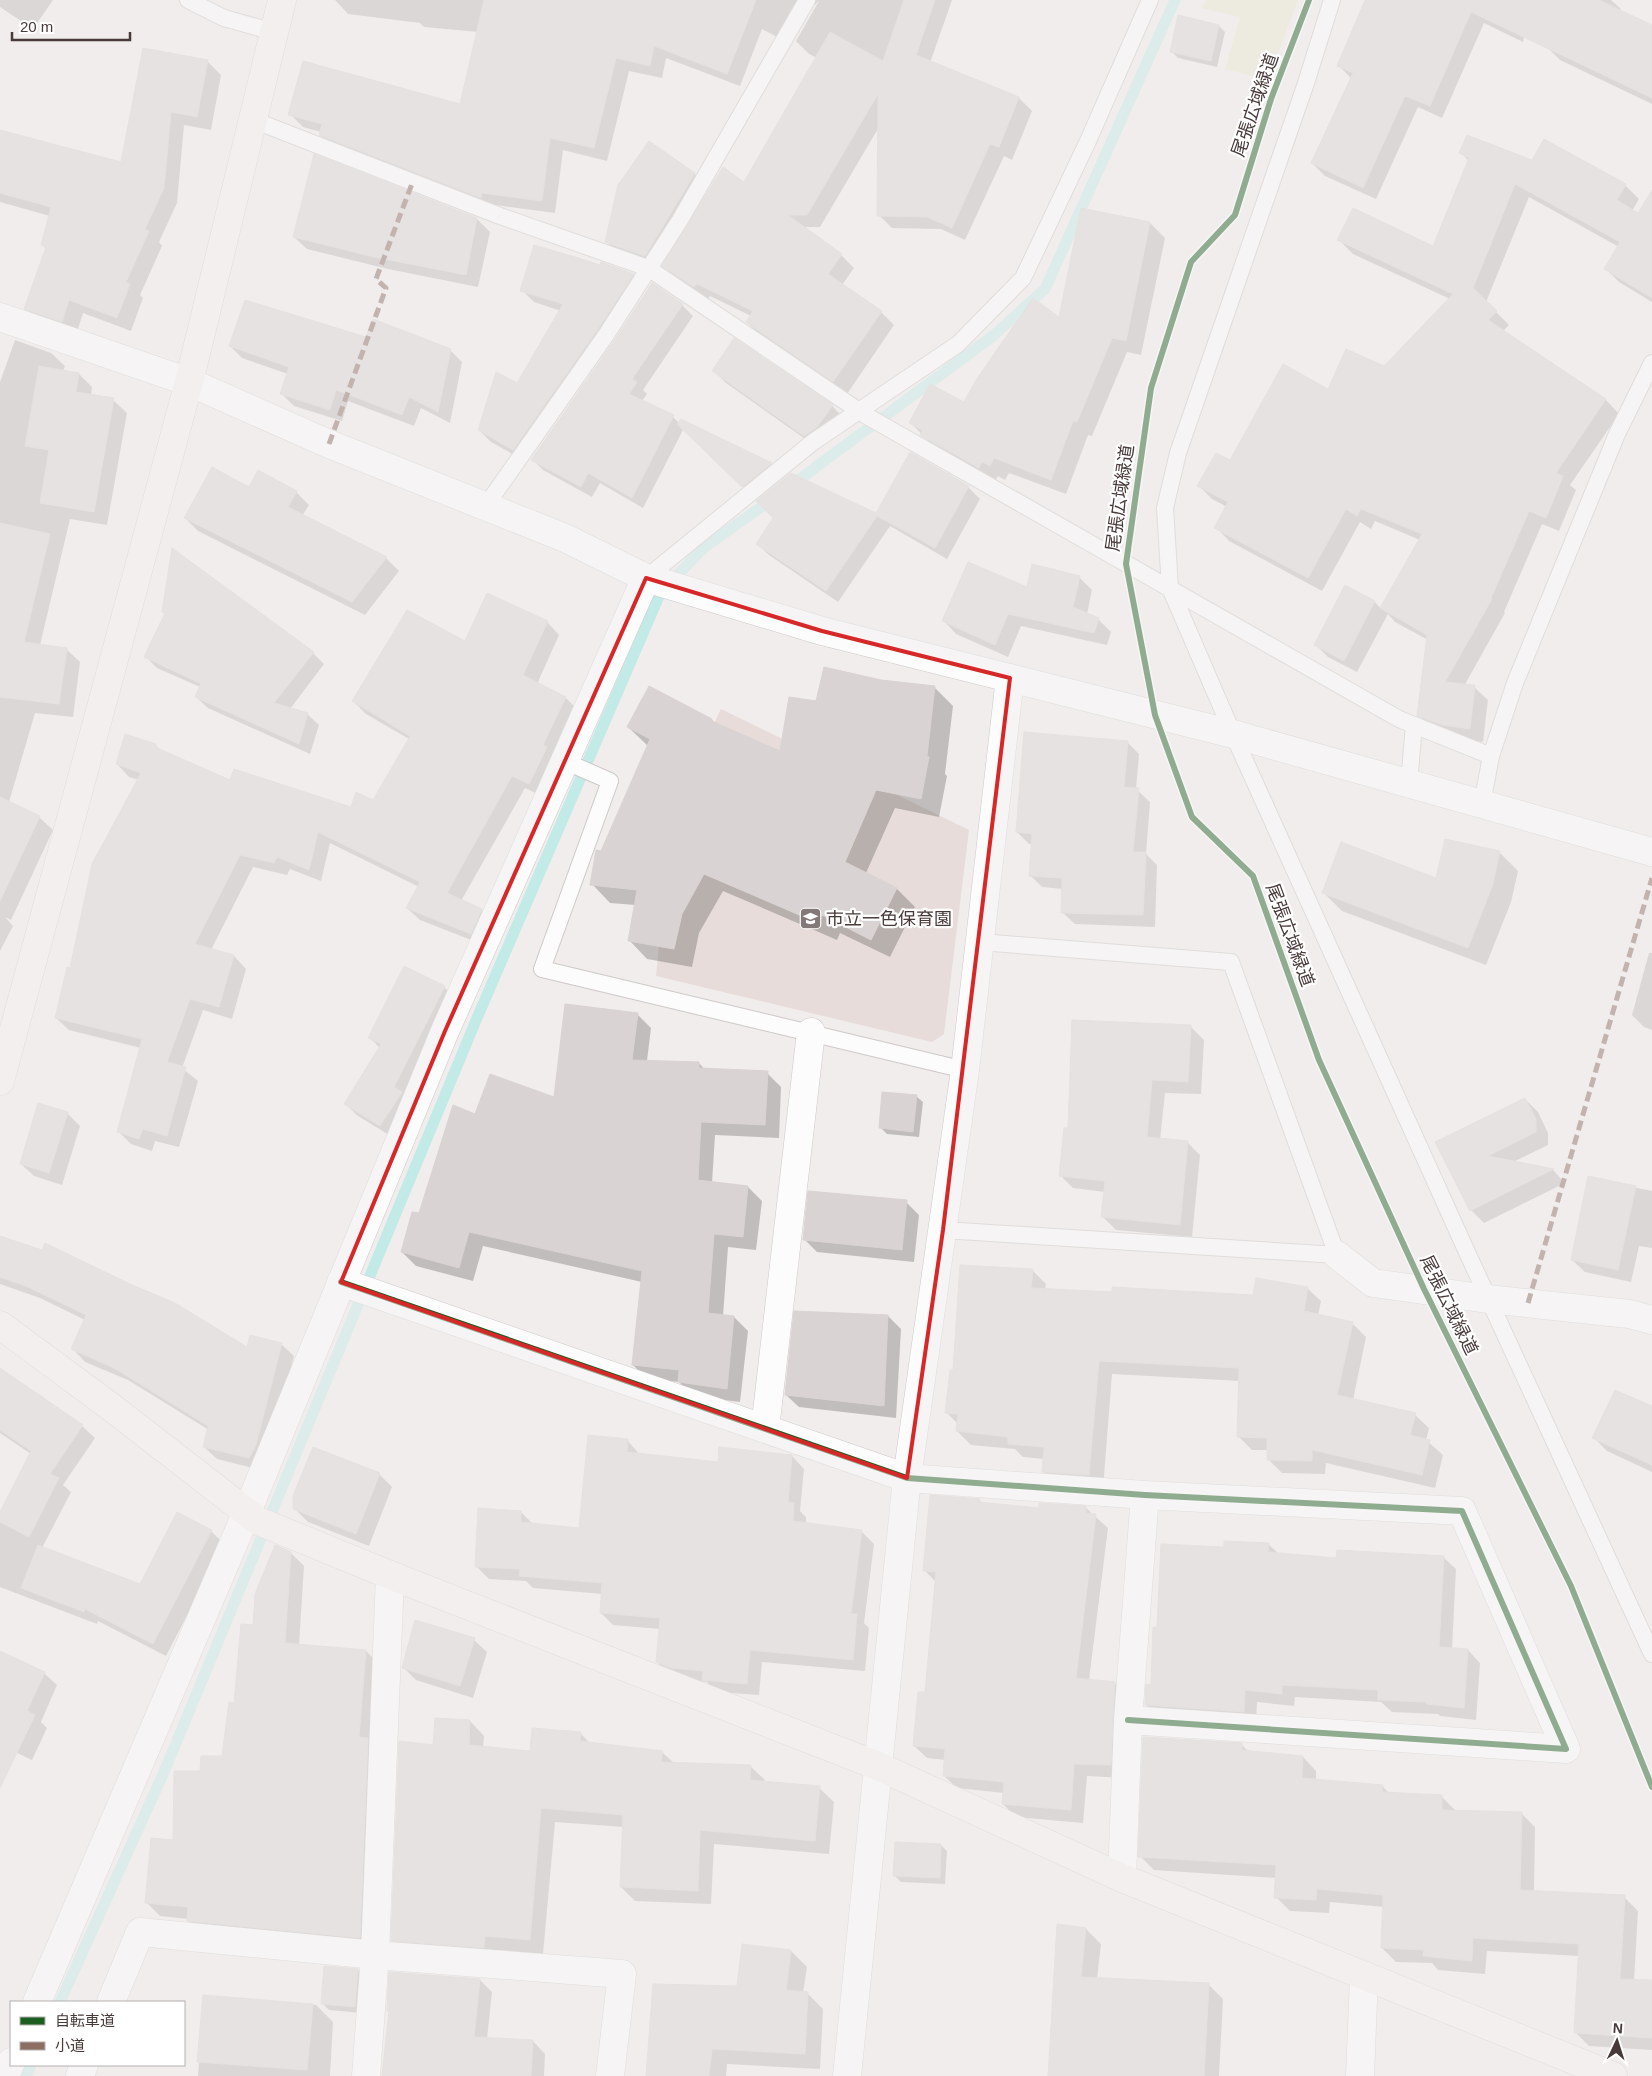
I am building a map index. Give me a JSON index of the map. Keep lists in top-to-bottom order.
{
  "streets": {
    "cycle path": ["尾張広域緑道"]
  },
  "places": {
    "school or university": ["市立一色保育園"]
  },
  "legend": ["自転車道", "小道"],
  "scale_bar": "20 m",
  "north": "top"
}
